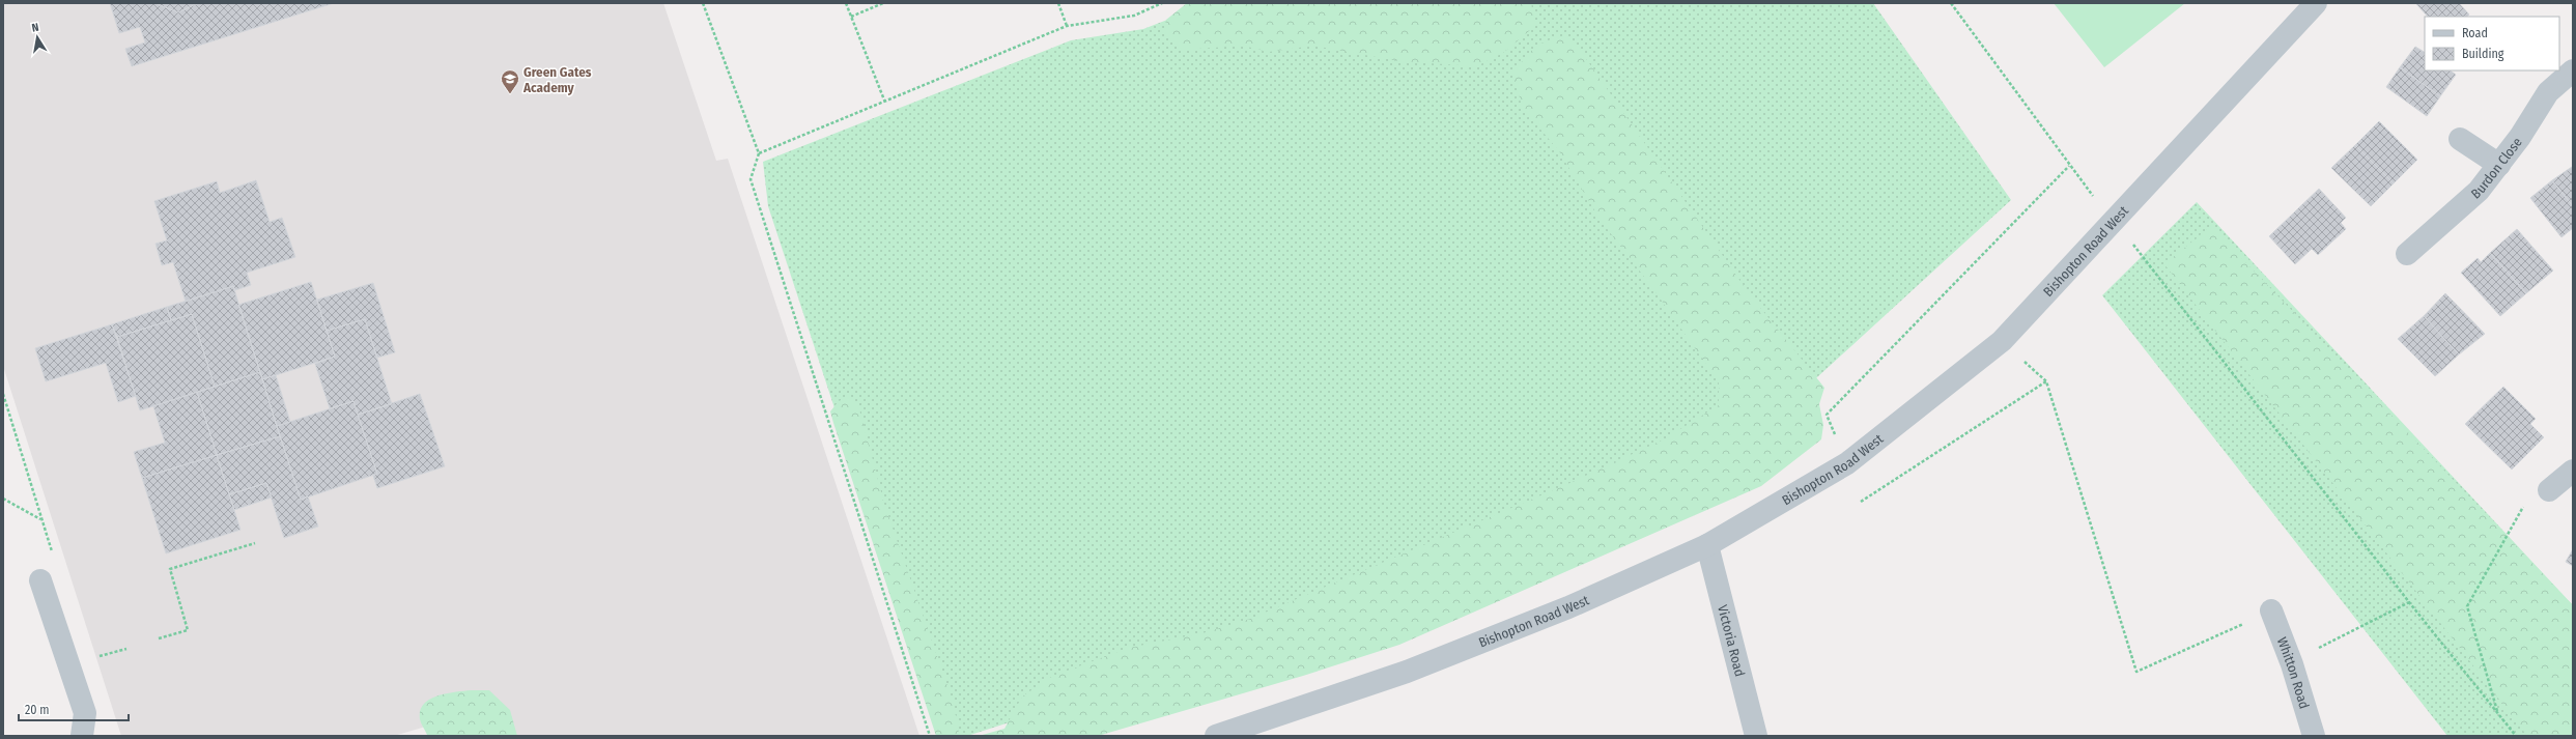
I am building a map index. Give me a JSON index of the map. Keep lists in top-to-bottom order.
{
  "streets": {
    "street": [
      "Burdon Close",
      "Bishopton Road West",
      "Victoria Road",
      "Whitton Road"
    ]
  },
  "crossings": [
    ["Bishopton Road West", "Victoria Road"]
  ],
  "places": {
    "school or university": ["Green Gates Academy"]
  },
  "legend": ["Road", "Building"],
  "scale_bar": "20 m",
  "north": "top"
}
